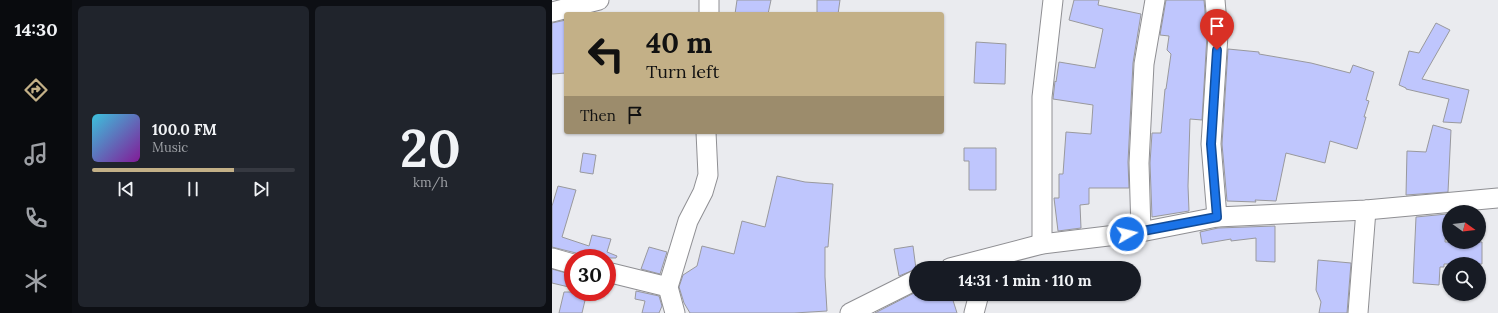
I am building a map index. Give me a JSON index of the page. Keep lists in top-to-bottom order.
{
  "north": "right",
  "page": {
    "tabs": "14:30",
    "tile": ["20", "km/h"],
    "turn": ["40 m", "Turn left"],
    "then": "Then",
    "song": ["100.0 FM", "Music"],
    "limit": "30",
    "trip": "14:31 · 1 min · 110 m"
  }
}
